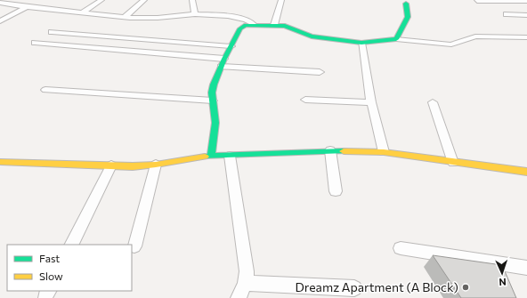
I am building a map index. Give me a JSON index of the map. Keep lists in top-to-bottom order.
{
  "places": ["Dreamz Apartment (A Block)"],
  "legend": ["Fast", "Slow"],
  "north": "bottom"
}
